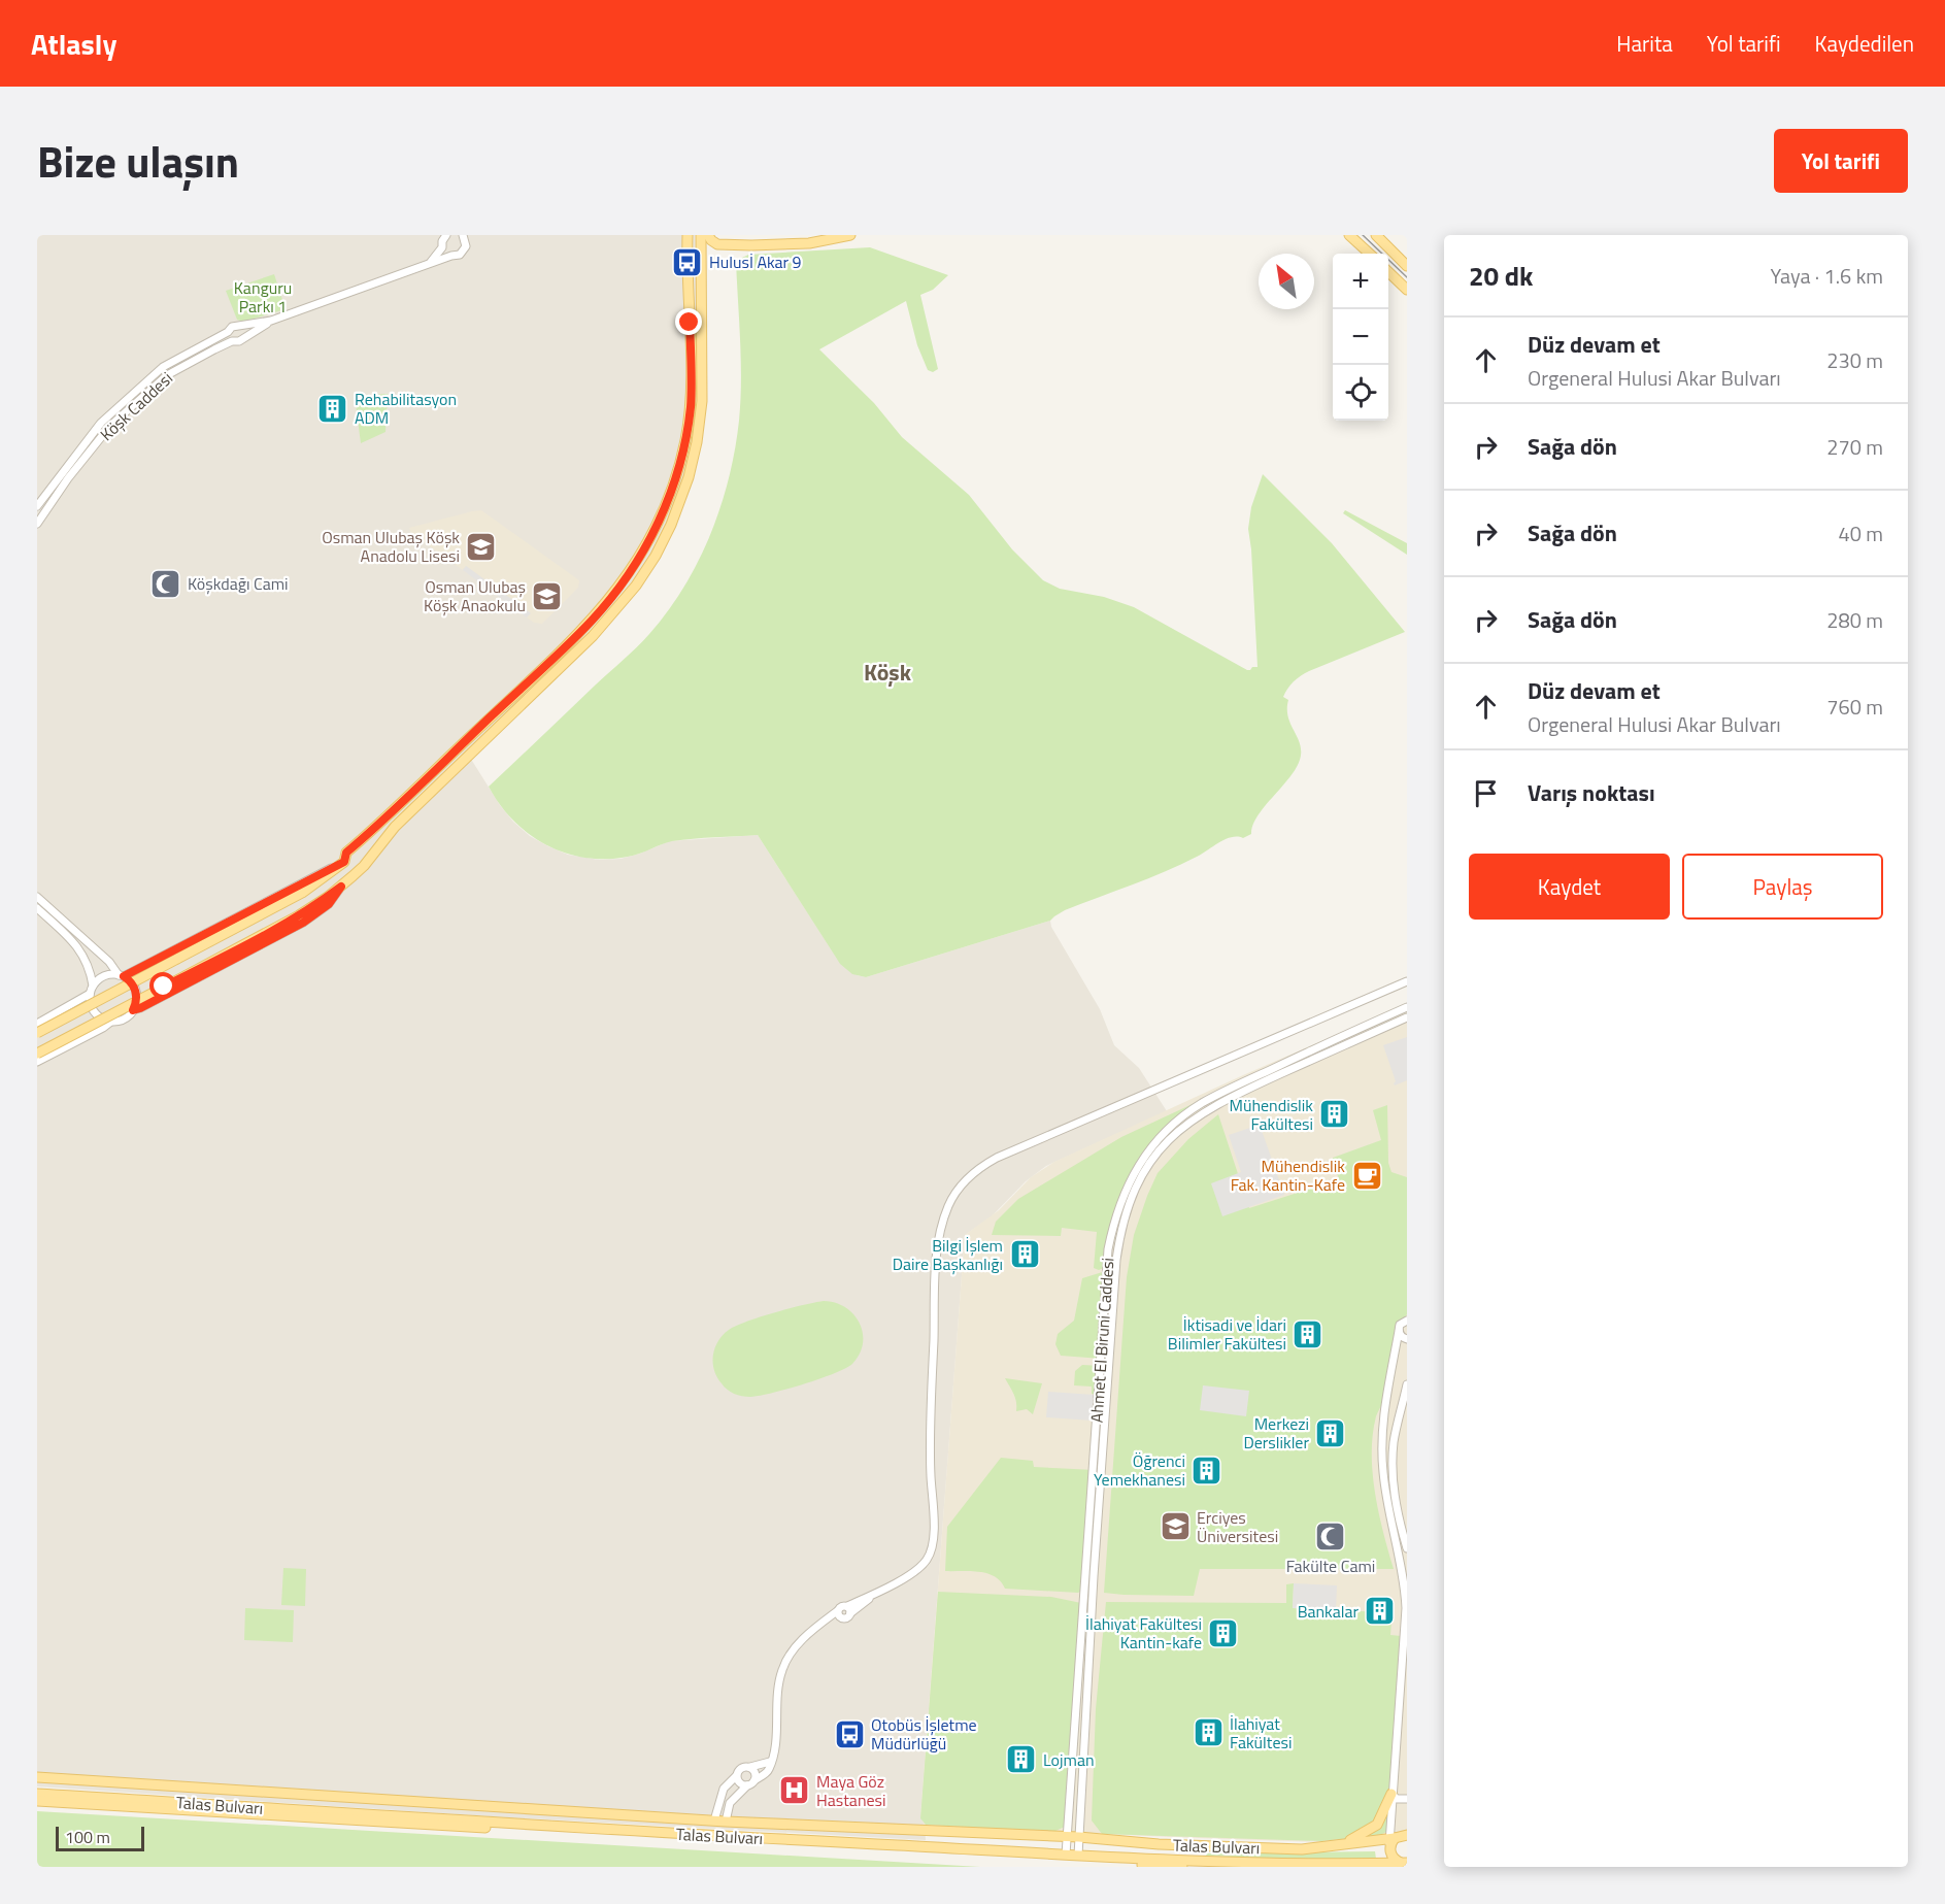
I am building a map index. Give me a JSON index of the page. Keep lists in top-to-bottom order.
{
  "streets": {
    "main road": ["Talas Bulvarı"],
    "street": ["Köşk Caddesi", "Ahmet El Biruni Caddesi"]
  },
  "crossings": [
    ["Ahmet El Biruni Caddesi", "Talas Bulvarı"]
  ],
  "districts": ["Köşk"],
  "parks": ["Kanguru Parkı 1"],
  "places": {
    "bus stop": ["Hulusİ Akar 9", "Otobüs İşletme Müdürlüğü"],
    "building": [
      "Rehabilitasyon ADM",
      "Mühendislik Fakültesi",
      "Bilgi İşlem Daire Başkanlığı",
      "İktisadi ve İdari Bilimler Fakültesi",
      "Merkezi Derslikler",
      "Öğrenci Yemekhanesi",
      "Bankalar",
      "İlahiyat Fakültesi Kantin-kafe",
      "İlahiyat Fakültesi",
      "Lojman"
    ],
    "school or university": ["Osman Ulubaş Köşk Anadolu Lisesi", "Osman Ulubaş Köşk Anaokulu", "Erciyes Üniversitesi"],
    "mosque": ["Köşkdağı Cami", "Fakülte Cami"],
    "cafe": ["Mühendislik Fak. Kantin-Kafe"],
    "hospital": ["Maya Göz Hastanesi"]
  },
  "scale_bar": "100 m",
  "north": "top left",
  "page": {
    "header": "Atlasly",
    "nav": ["Harita", "Yol tarifi", "Kaydedilen"],
    "title": "Bize ulaşın",
    "buttons": [
      "Yol tarifi",
      ["Kaydet", "Paylaş"]
    ],
    "heading": ["20 dk", "Yaya · 1.6 km"],
    "map_buttons": ["+", "−"],
    "list": [
      ["Düz devam et", "Orgeneral Hulusi Akar Bulvarı", "230 m"],
      ["Sağa dön", "270 m"],
      ["Sağa dön", "40 m"],
      ["Sağa dön", "280 m"],
      ["Düz devam et", "Orgeneral Hulusi Akar Bulvarı", "760 m"],
      "Varış noktası"
    ],
    "scale": "100 m"
  }
}
